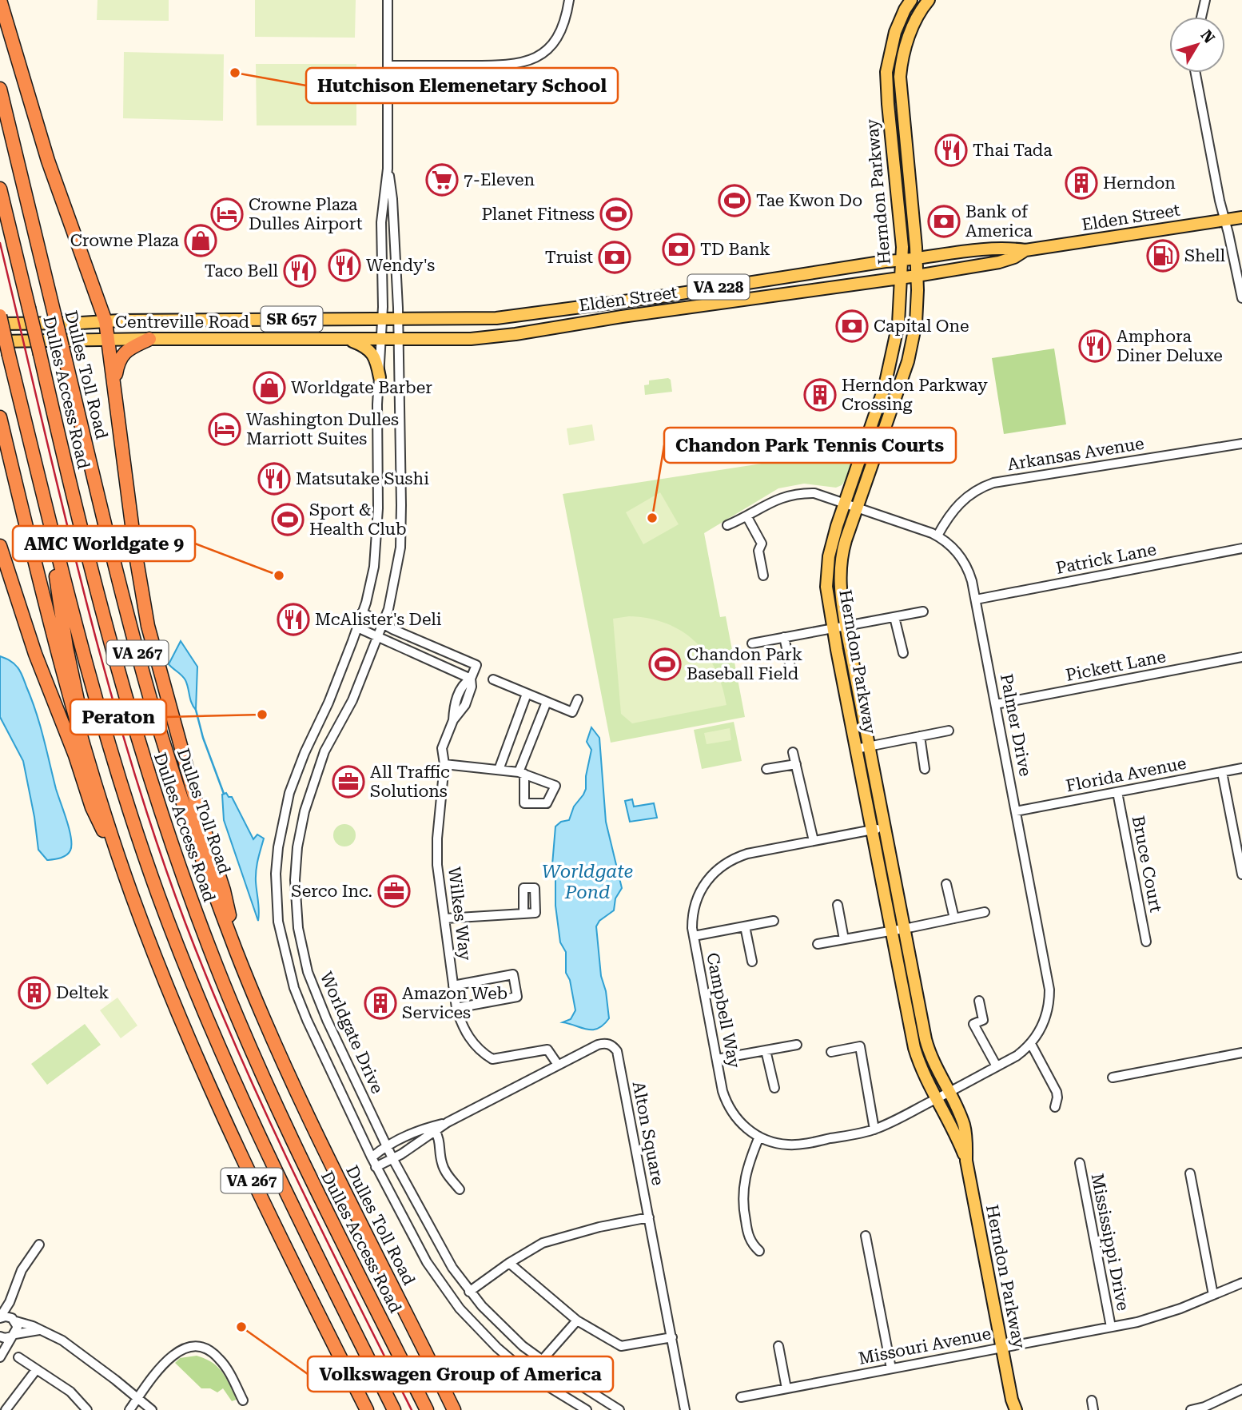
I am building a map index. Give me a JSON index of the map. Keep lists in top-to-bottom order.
{
  "streets": {
    "highway": ["Dulles Toll Road", "Dulles Access Road", "VA 267"],
    "main road": [
      "Herndon Parkway",
      "Elden Street",
      "VA 228",
      "SR 657",
      "Centreville Road"
    ],
    "street": [
      "Arkansas Avenue",
      "Patrick Lane",
      "Pickett Lane",
      "Palmer Drive",
      "Florida Avenue",
      "Bruce Court",
      "Wilkes Way",
      "Campbell Way",
      "Worldgate Drive",
      "Alton Square",
      "Mississippi Drive",
      "Missouri Avenue"
    ]
  },
  "crossings": [
    ["Herndon Parkway", "Elden Street"],
    ["Herndon Parkway", "Palmer Drive"],
    ["Herndon Parkway", "Campbell Way"],
    ["Herndon Parkway", "Missouri Avenue"],
    ["Elden Street", "Centreville Road"],
    ["Elden Street", "Worldgate Drive"],
    ["Centreville Road", "Worldgate Drive"],
    ["Arkansas Avenue", "Palmer Drive"],
    ["Patrick Lane", "Palmer Drive"],
    ["Pickett Lane", "Palmer Drive"],
    ["Palmer Drive", "Florida Avenue"],
    ["Palmer Drive", "Campbell Way"],
    ["Florida Avenue", "Bruce Court"],
    ["Wilkes Way", "Worldgate Drive"],
    ["Wilkes Way", "Alton Square"],
    ["Worldgate Drive", "Alton Square"],
    ["Mississippi Drive", "Missouri Avenue"]
  ],
  "water": ["Worldgate Pond"],
  "places": {
    "other": [
      "Hutchison Elemenetary School",
      "Chandon Park Tennis Courts",
      "AMC Worldgate 9",
      "Peraton",
      "Volkswagen Group of America"
    ],
    "restaurant": [
      "Thai Tada",
      "Wendy's",
      "Taco Bell",
      "Amphora Diner Deluxe",
      "Matsutake Sushi",
      "McAlister's Deli"
    ],
    "supermarket": ["7-Eleven"],
    "building": [
      "Herndon",
      "Herndon Parkway Crossing",
      "Deltek",
      "Amazon Web Services"
    ],
    "sports": [
      "Tae Kwon Do",
      "Planet Fitness",
      "Sport & Health Club",
      "Chandon Park Baseball Field"
    ],
    "hotel": ["Crowne Plaza Dulles Airport", "Washington Dulles Marriott Suites"],
    "bank": [
      "Bank of America",
      "TD Bank",
      "Truist",
      "Capital One"
    ],
    "shop": ["Crowne Plaza", "Worldgate Barber"],
    "fuel station": ["Shell"],
    "office": ["All Traffic Solutions", "Serco Inc."]
  },
  "north": "top right"
}
